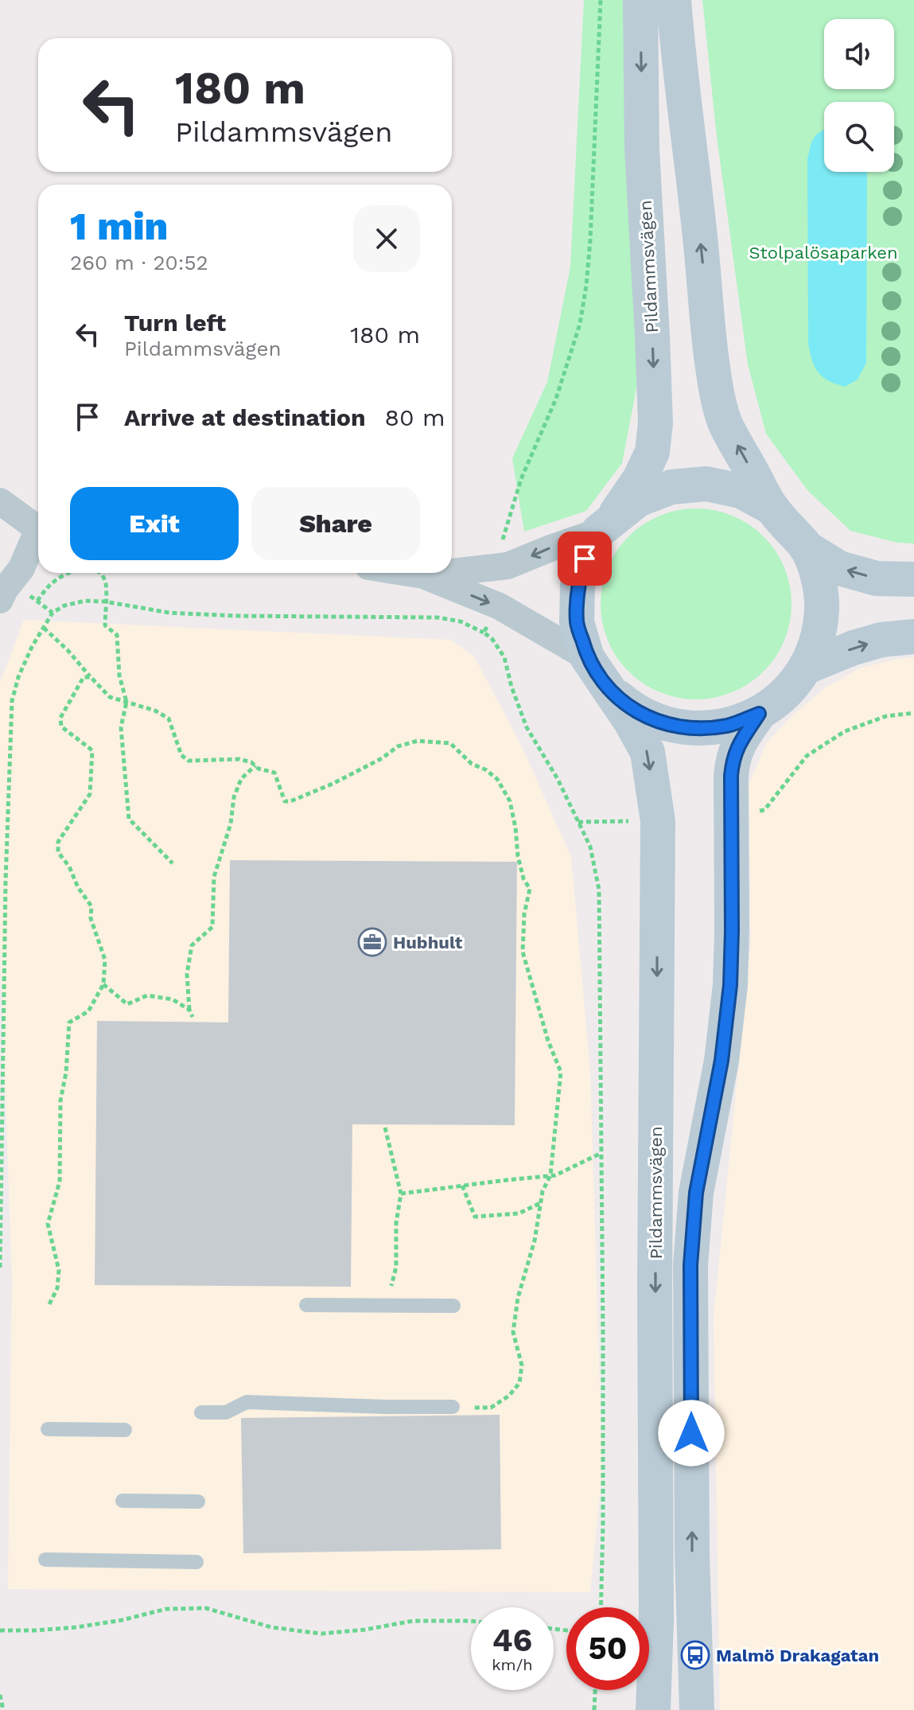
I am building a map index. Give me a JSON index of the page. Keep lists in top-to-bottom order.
{
  "streets": {
    "main road": ["Pildammsvägen"]
  },
  "parks": ["Stolpalösaparken"],
  "places": {
    "office": ["Hubhult"],
    "bus stop": ["Malmö Drakagatan"]
  },
  "page": {
    "turn": ["180 m", "Pildammsvägen"],
    "heading": ["1 min", "260 m · 20:52"],
    "list": [
      {
        "name": "Turn left",
        "note": "Pildammsvägen",
        "value": "180 m"
      },
      {
        "name": "Arrive at destination",
        "value": "80 m"
      }
    ],
    "buttons": ["Exit", "Share"],
    "speed": "46 km/h",
    "limit": "50"
  }
}
